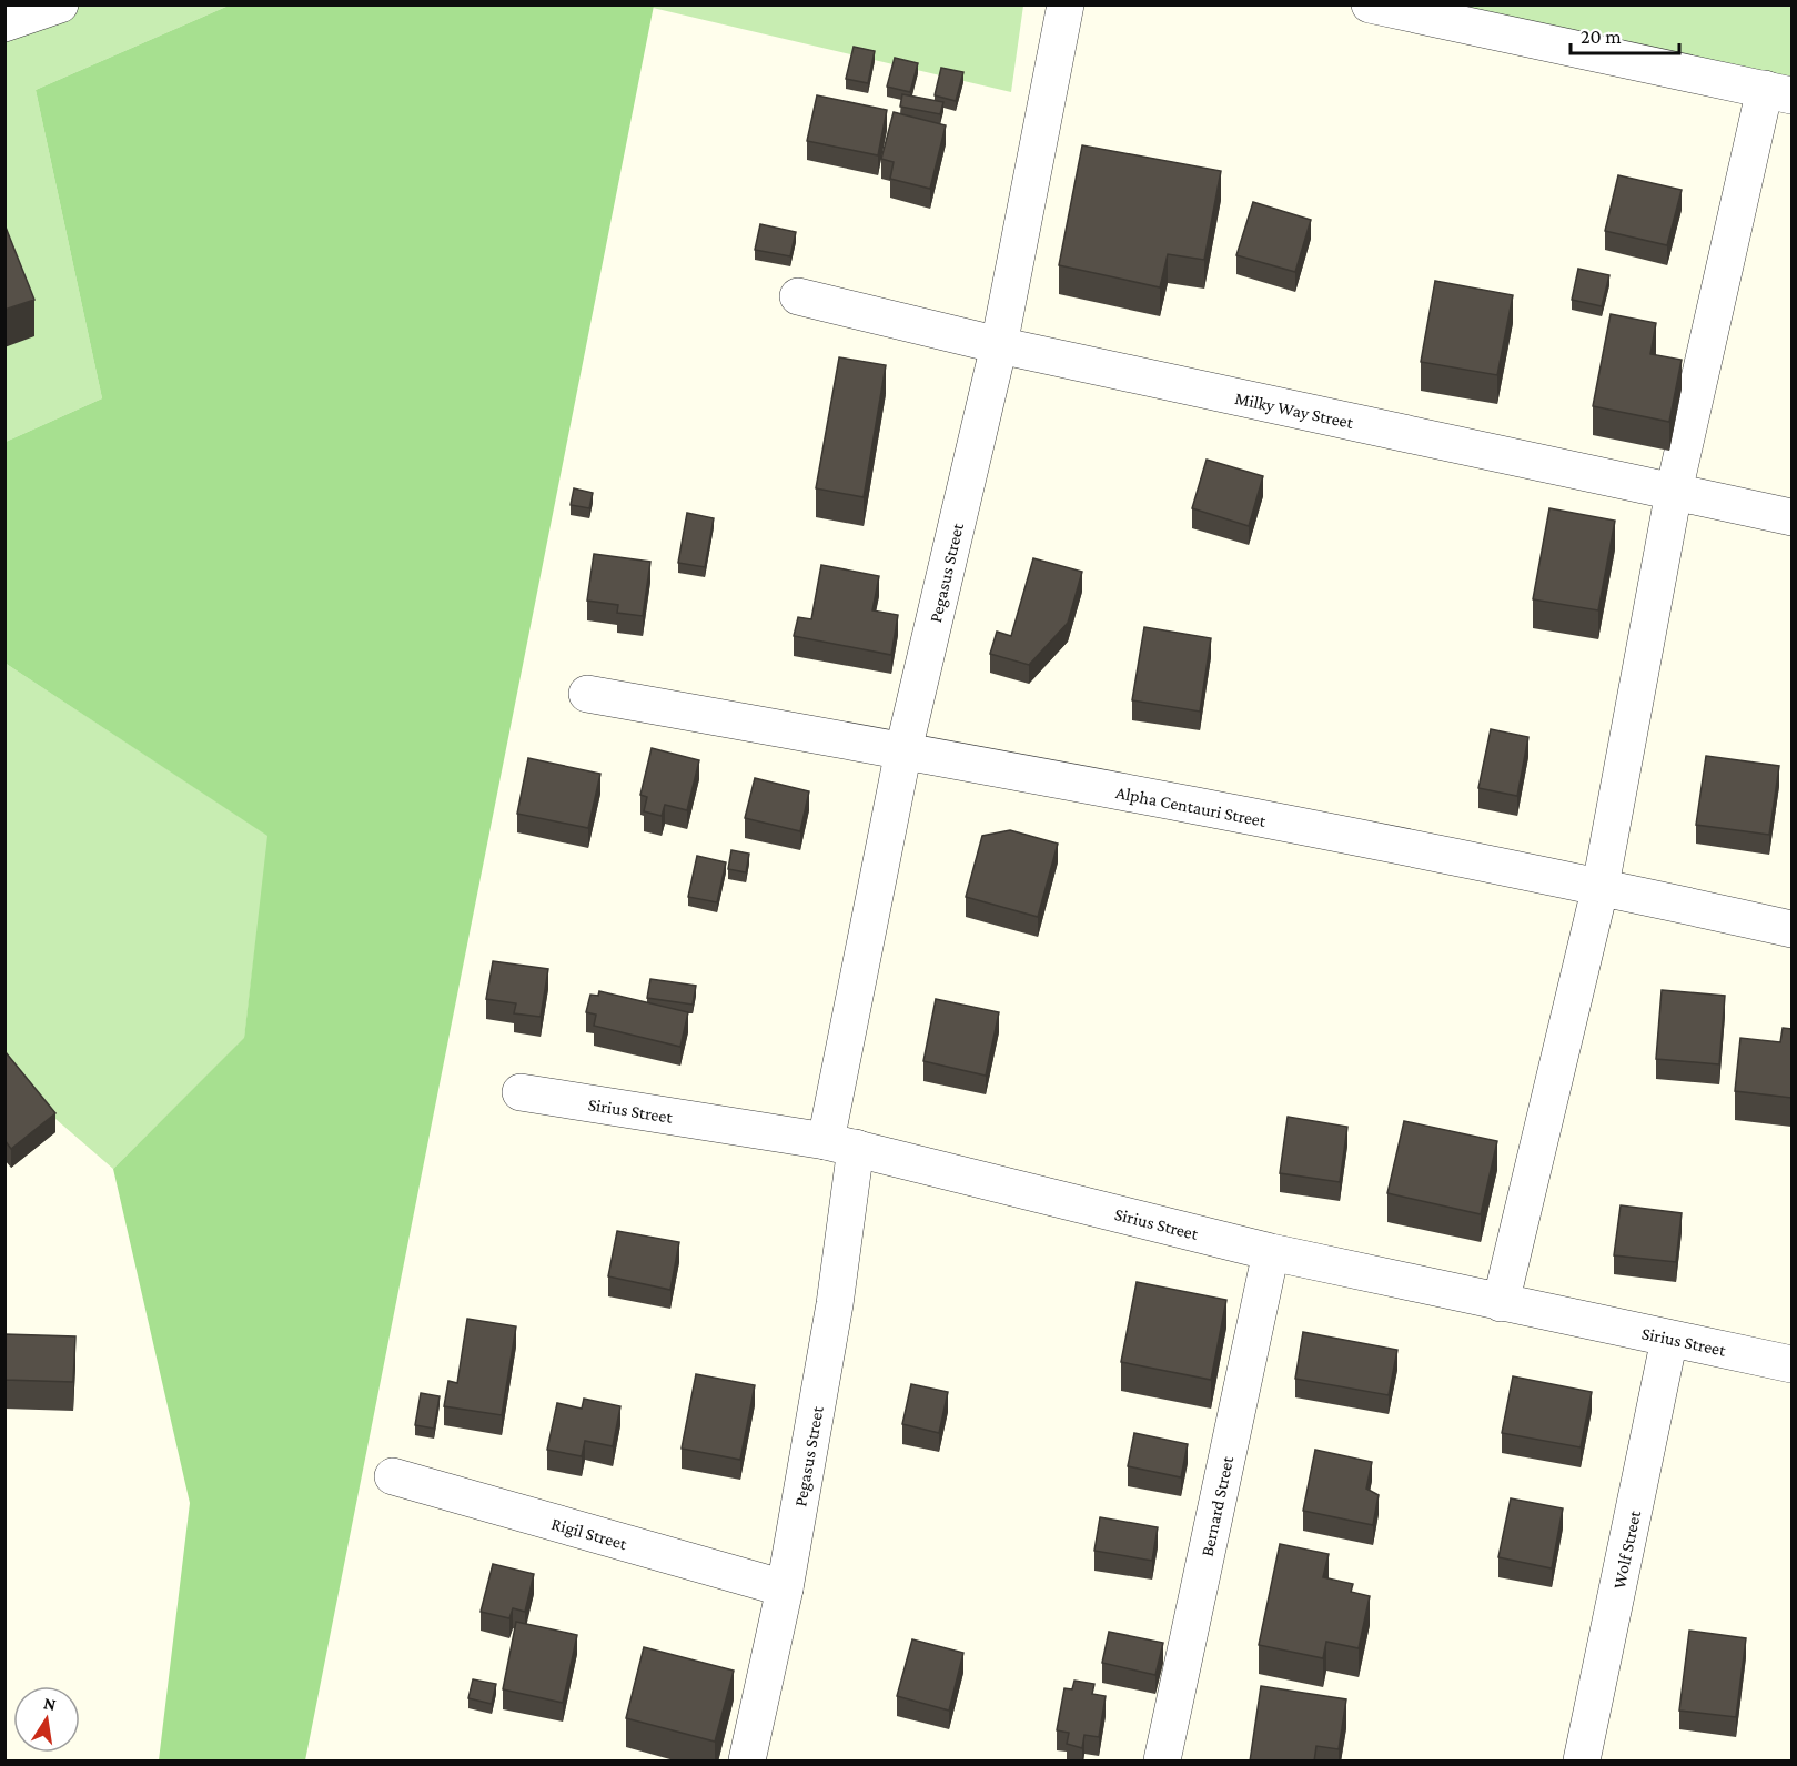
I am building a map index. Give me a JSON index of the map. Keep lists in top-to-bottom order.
{
  "streets": {
    "street": [
      "Milky Way Street",
      "Pegasus Street",
      "Alpha Centauri Street",
      "Sirius Street",
      "Bernard Street",
      "Rigil Street",
      "Wolf Street"
    ]
  },
  "crossings": [
    ["Milky Way Street", "Pegasus Street"],
    ["Pegasus Street", "Alpha Centauri Street"],
    ["Pegasus Street", "Sirius Street"],
    ["Pegasus Street", "Rigil Street"],
    ["Sirius Street", "Bernard Street"],
    ["Sirius Street", "Wolf Street"]
  ],
  "scale_bar": "20 m",
  "north": "top"
}
